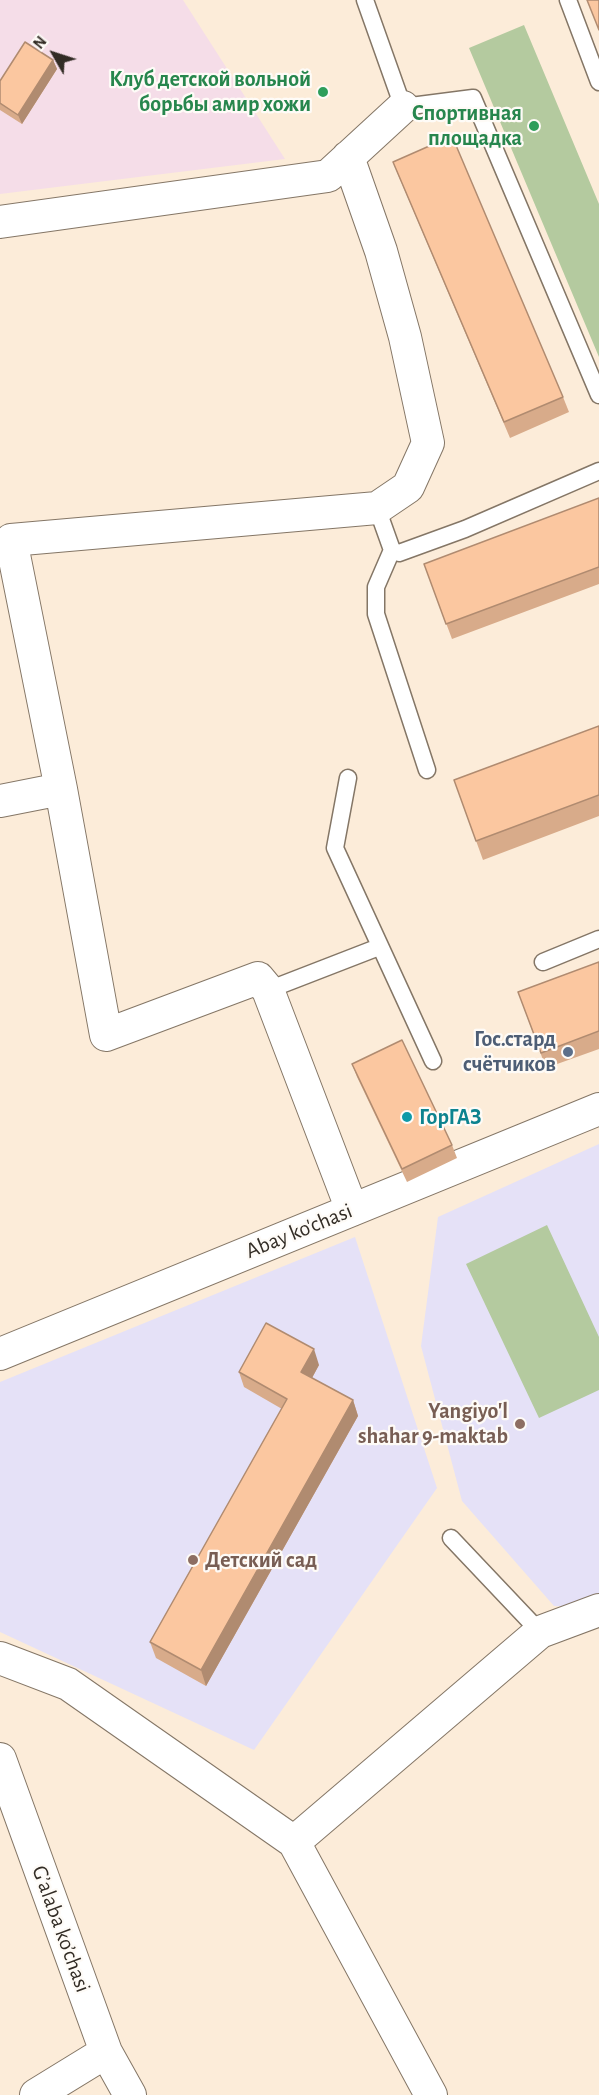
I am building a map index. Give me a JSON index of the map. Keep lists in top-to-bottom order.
{
  "streets": {
    "street": ["Abay ko'chasi", "G’alaba ko’chasi"]
  },
  "places": [
    "Клуб детской вольной борьбы амир хожи",
    "Спортивная площадка",
    "Гос.стард счётчиков",
    "ГорГАЗ",
    "Yangiyo'l shahar 9-maktab",
    "Детский сад"
  ],
  "north": "top left"
}
